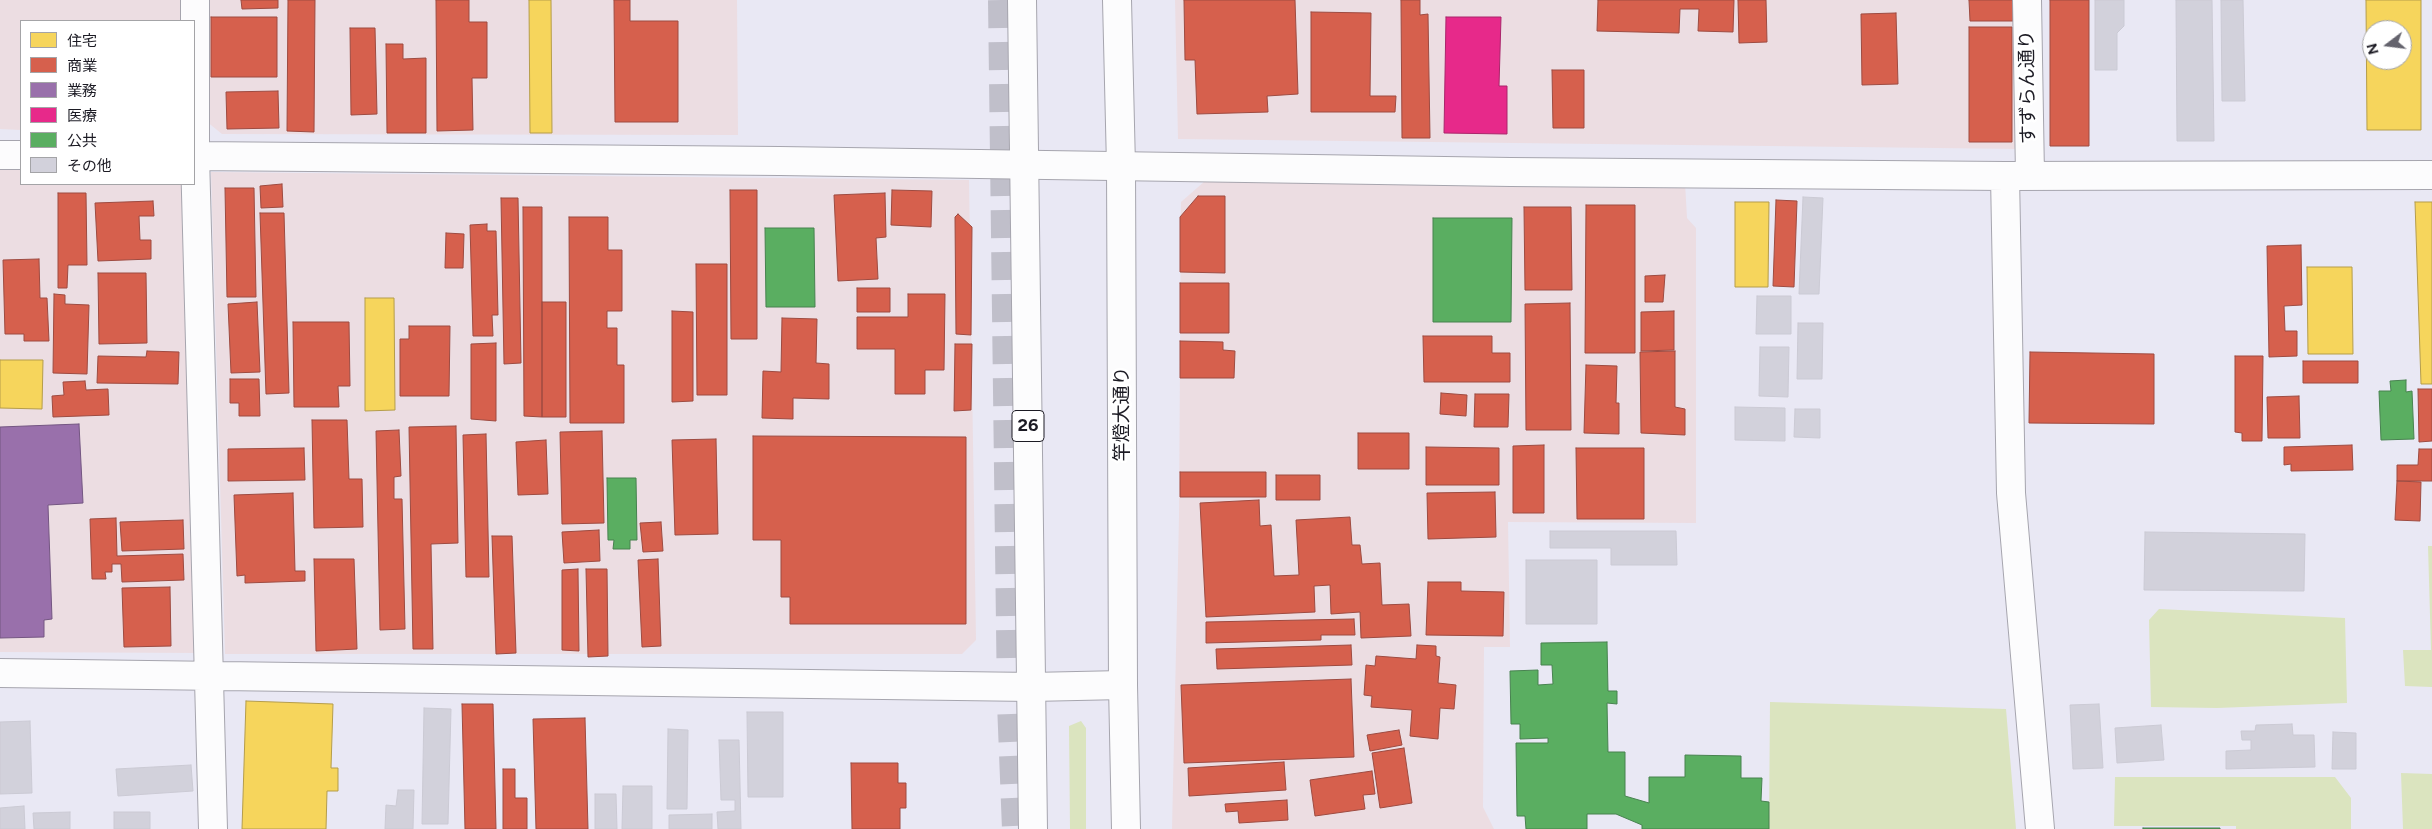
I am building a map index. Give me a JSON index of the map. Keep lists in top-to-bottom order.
{
  "streets": {
    "street": ["すずらん通り", "竿燈大通り", "26"]
  },
  "legend": [
    "住宅",
    "商業",
    "業務",
    "医療",
    "公共",
    "その他"
  ],
  "north": "left"
}
